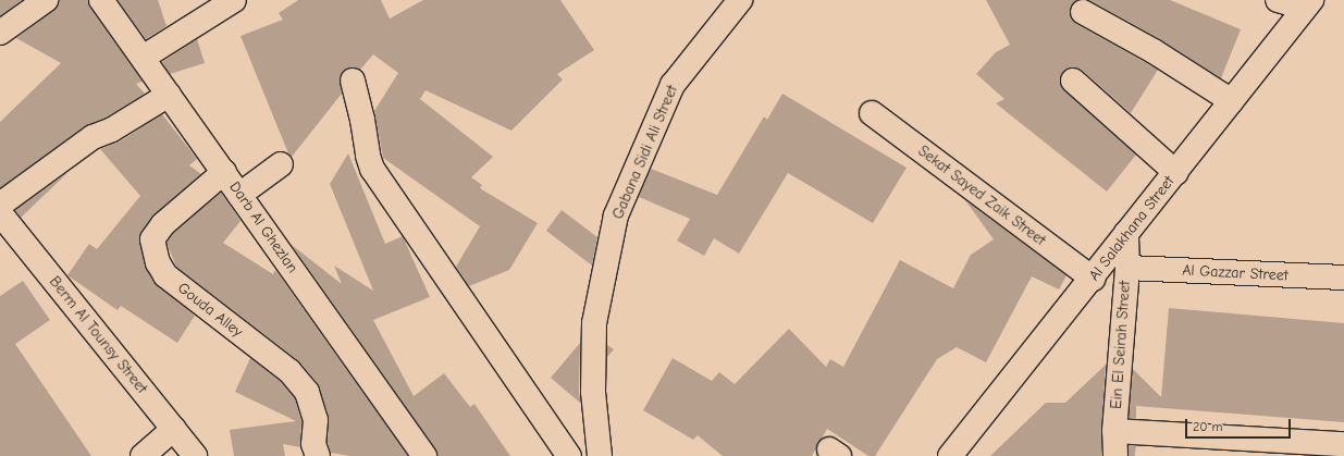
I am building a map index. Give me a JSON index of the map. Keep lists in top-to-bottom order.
{
  "streets": {
    "street": [
      "Gabana Sidi Ali Street",
      "Sekat Sayed Zaik Street",
      "Darb Al Ghezlan",
      "Al Salakhana Street",
      "Al Gazzar Street",
      "Gouda Alley",
      "Berm Al Tounsy Street",
      "Ein El Seirah Street"
    ]
  },
  "crossings": [
    ["Sekat Sayed Zaik Street", "Al Salakhana Street"],
    ["Darb Al Ghezlan", "Gouda Alley"],
    ["Al Salakhana Street", "Ein El Seirah Street"],
    ["Al Gazzar Street", "Ein El Seirah Street"]
  ],
  "scale_bar": "20 m"
}
